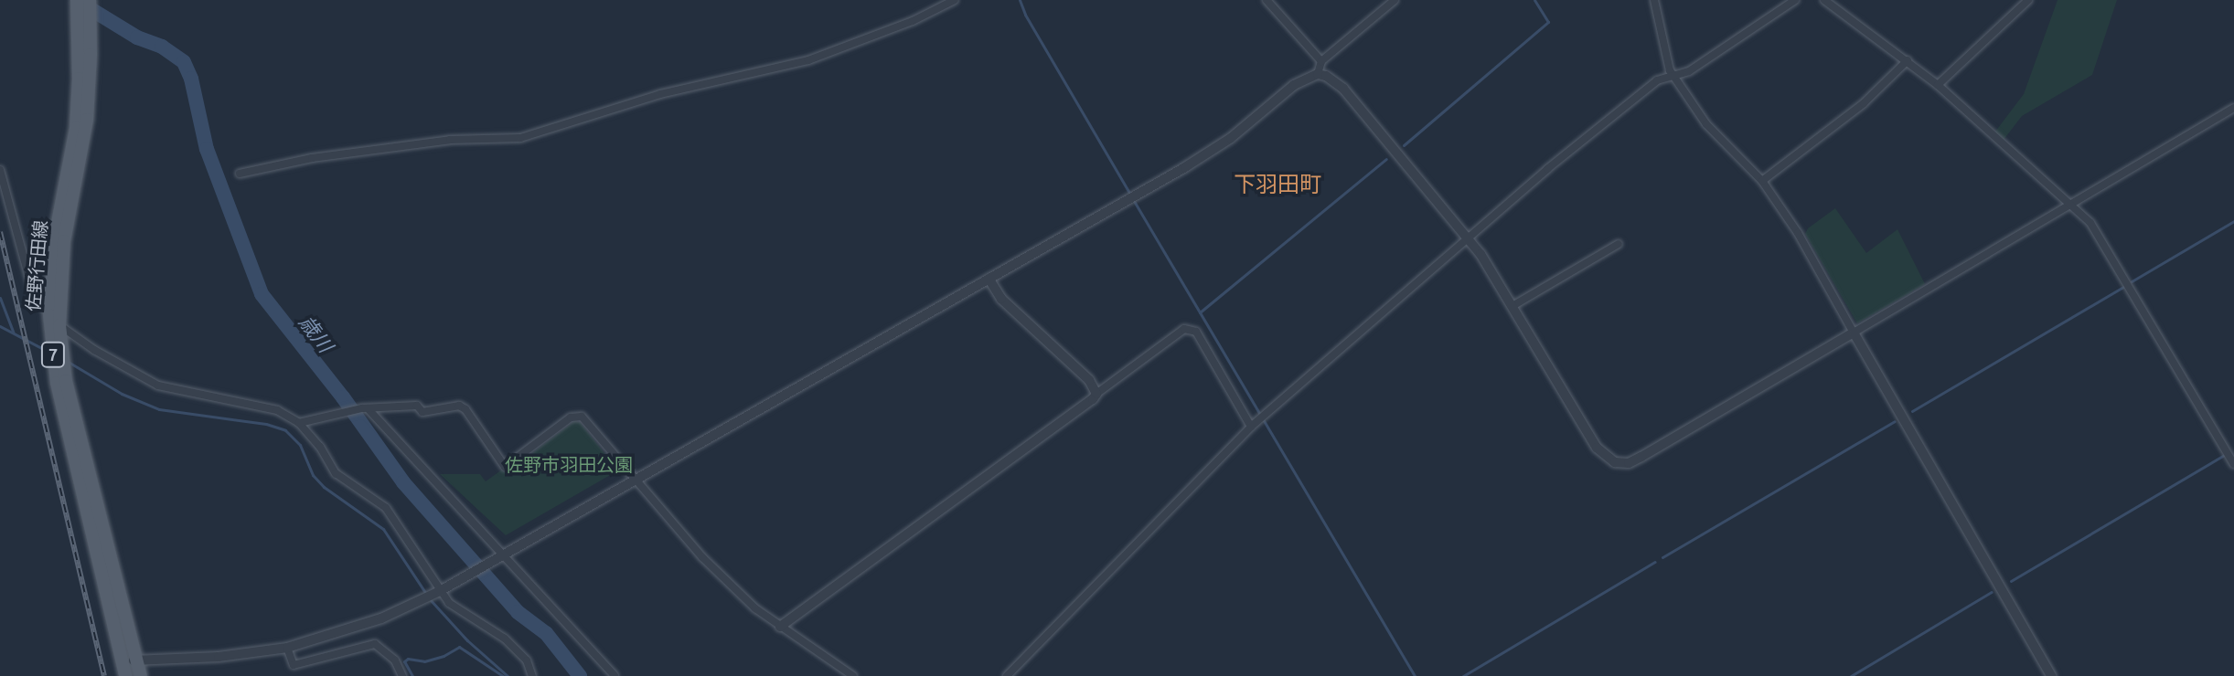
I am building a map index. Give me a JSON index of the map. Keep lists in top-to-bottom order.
{
  "streets": {
    "main road": ["佐野行田線", "7"]
  },
  "districts": ["下羽田町"],
  "water": ["歳川"],
  "parks": ["佐野市羽田公園"]
}
